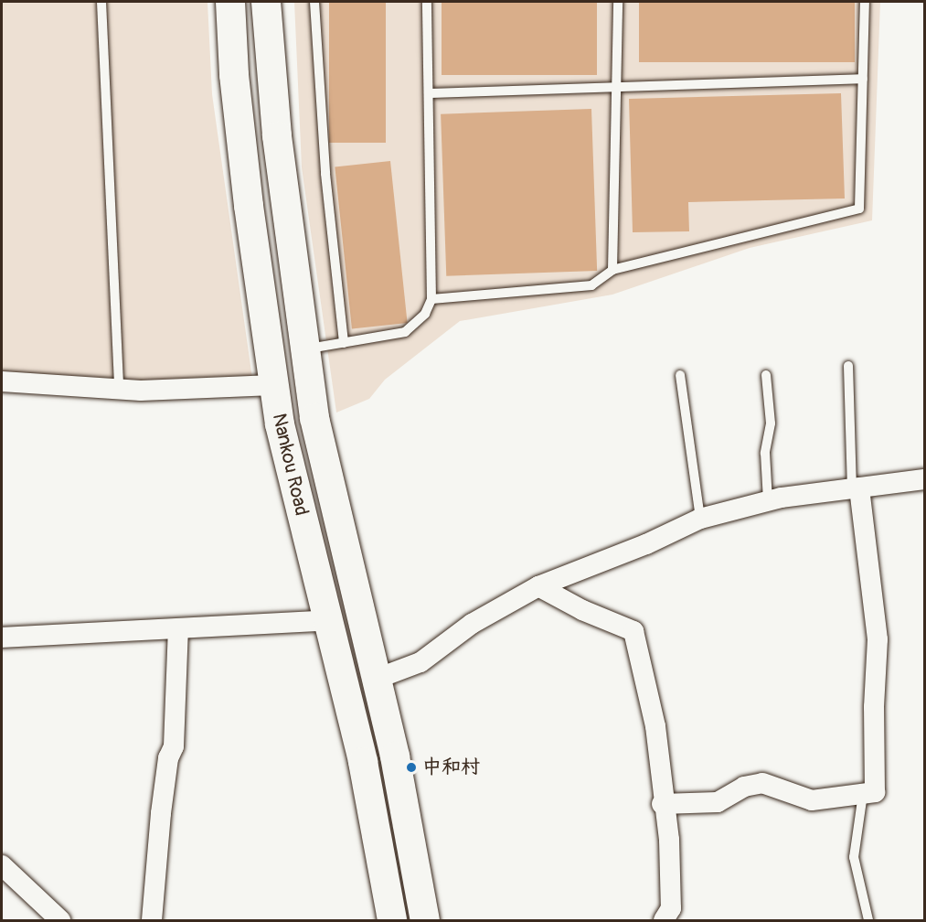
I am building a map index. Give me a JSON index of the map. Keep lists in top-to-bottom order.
{
  "streets": {
    "main road": ["Nankou Road"]
  },
  "places": ["中和村"]
}
